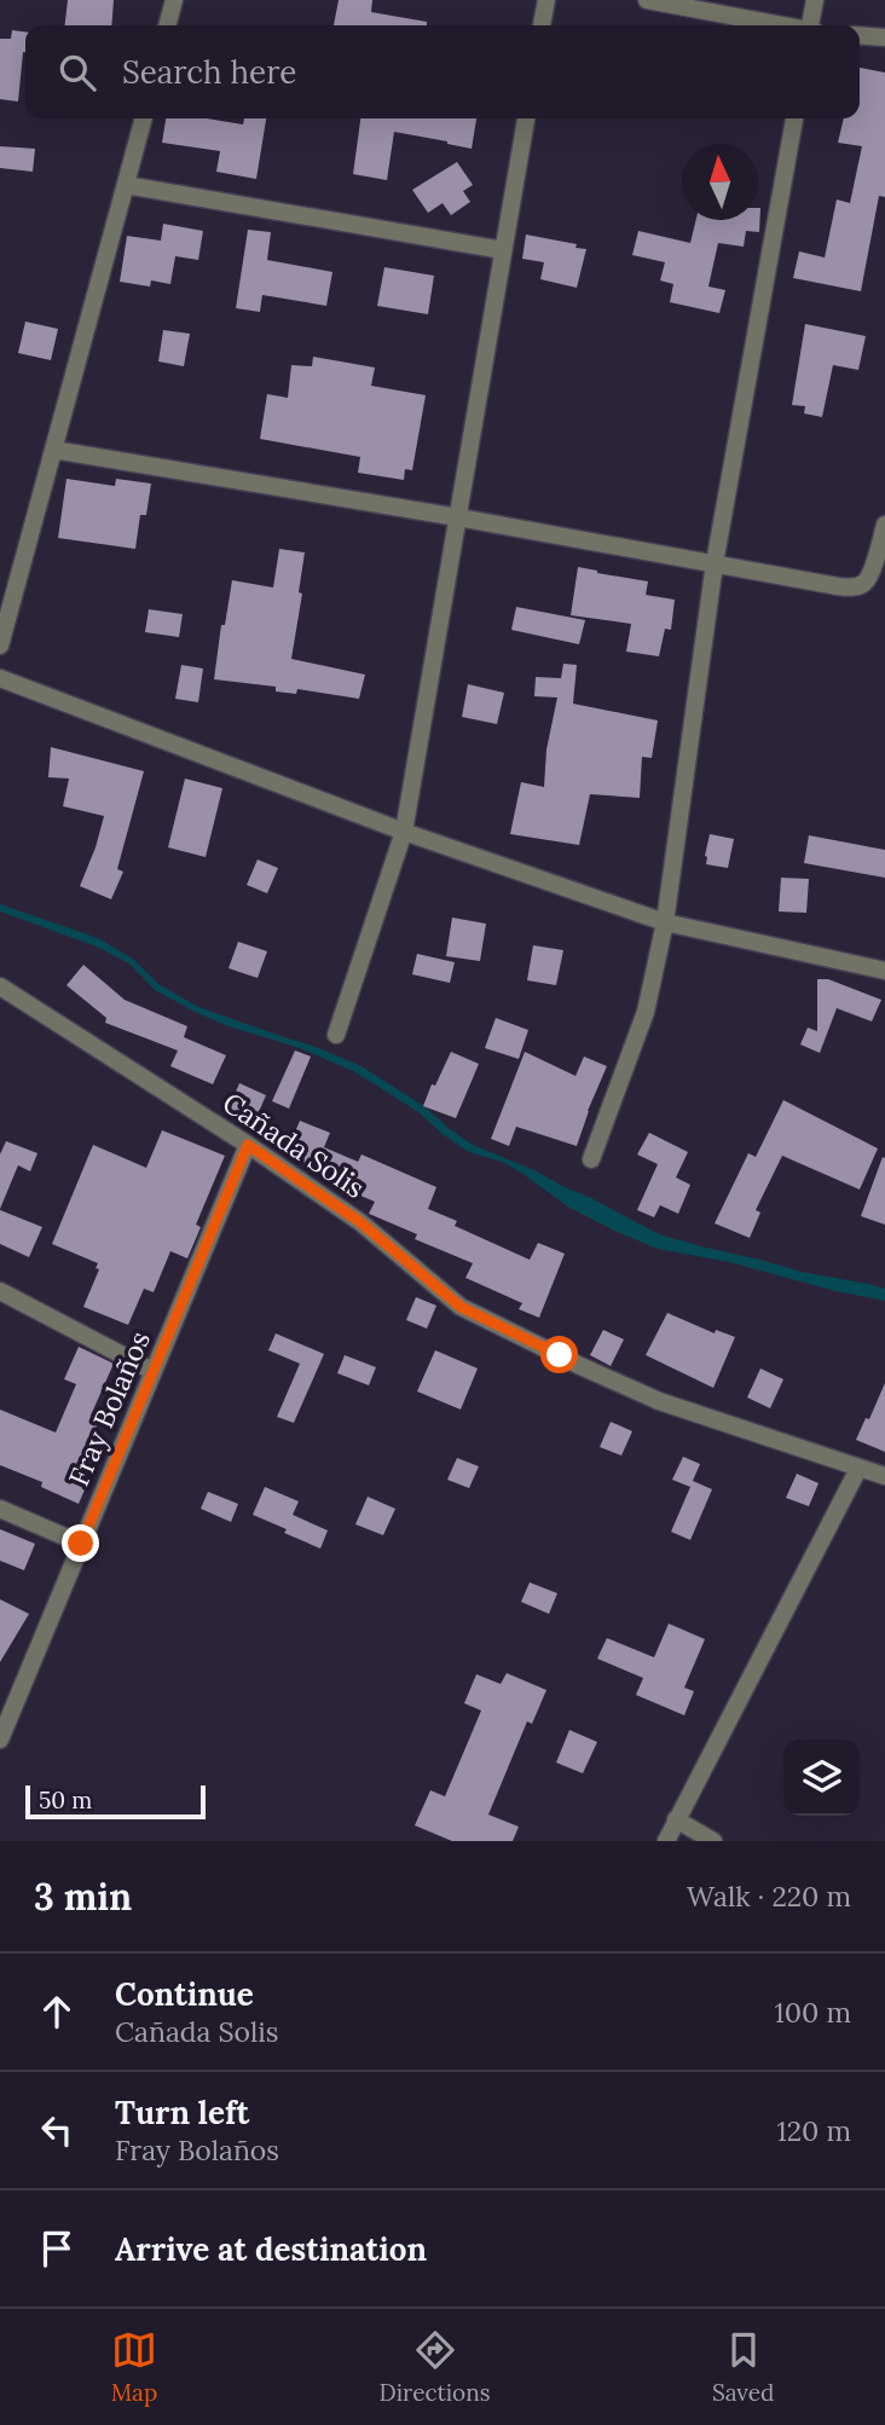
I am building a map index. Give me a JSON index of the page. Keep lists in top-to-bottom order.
{
  "streets": {
    "street": ["Cañada Solis", "Fray Bolaños"]
  },
  "crossings": [
    ["Cañada Solis", "Fray Bolaños"]
  ],
  "scale_bar": "50 m",
  "north": "top",
  "page": {
    "search": "Search here",
    "scale": "50 m",
    "heading": ["3 min", "Walk · 220 m"],
    "list": [
      ["Continue", "Cañada Solis", "100 m"],
      ["Turn left", "Fray Bolaños", "120 m"],
      "Arrive at destination"
    ],
    "nav": ["Map", "Directions", "Saved"]
  }
}
